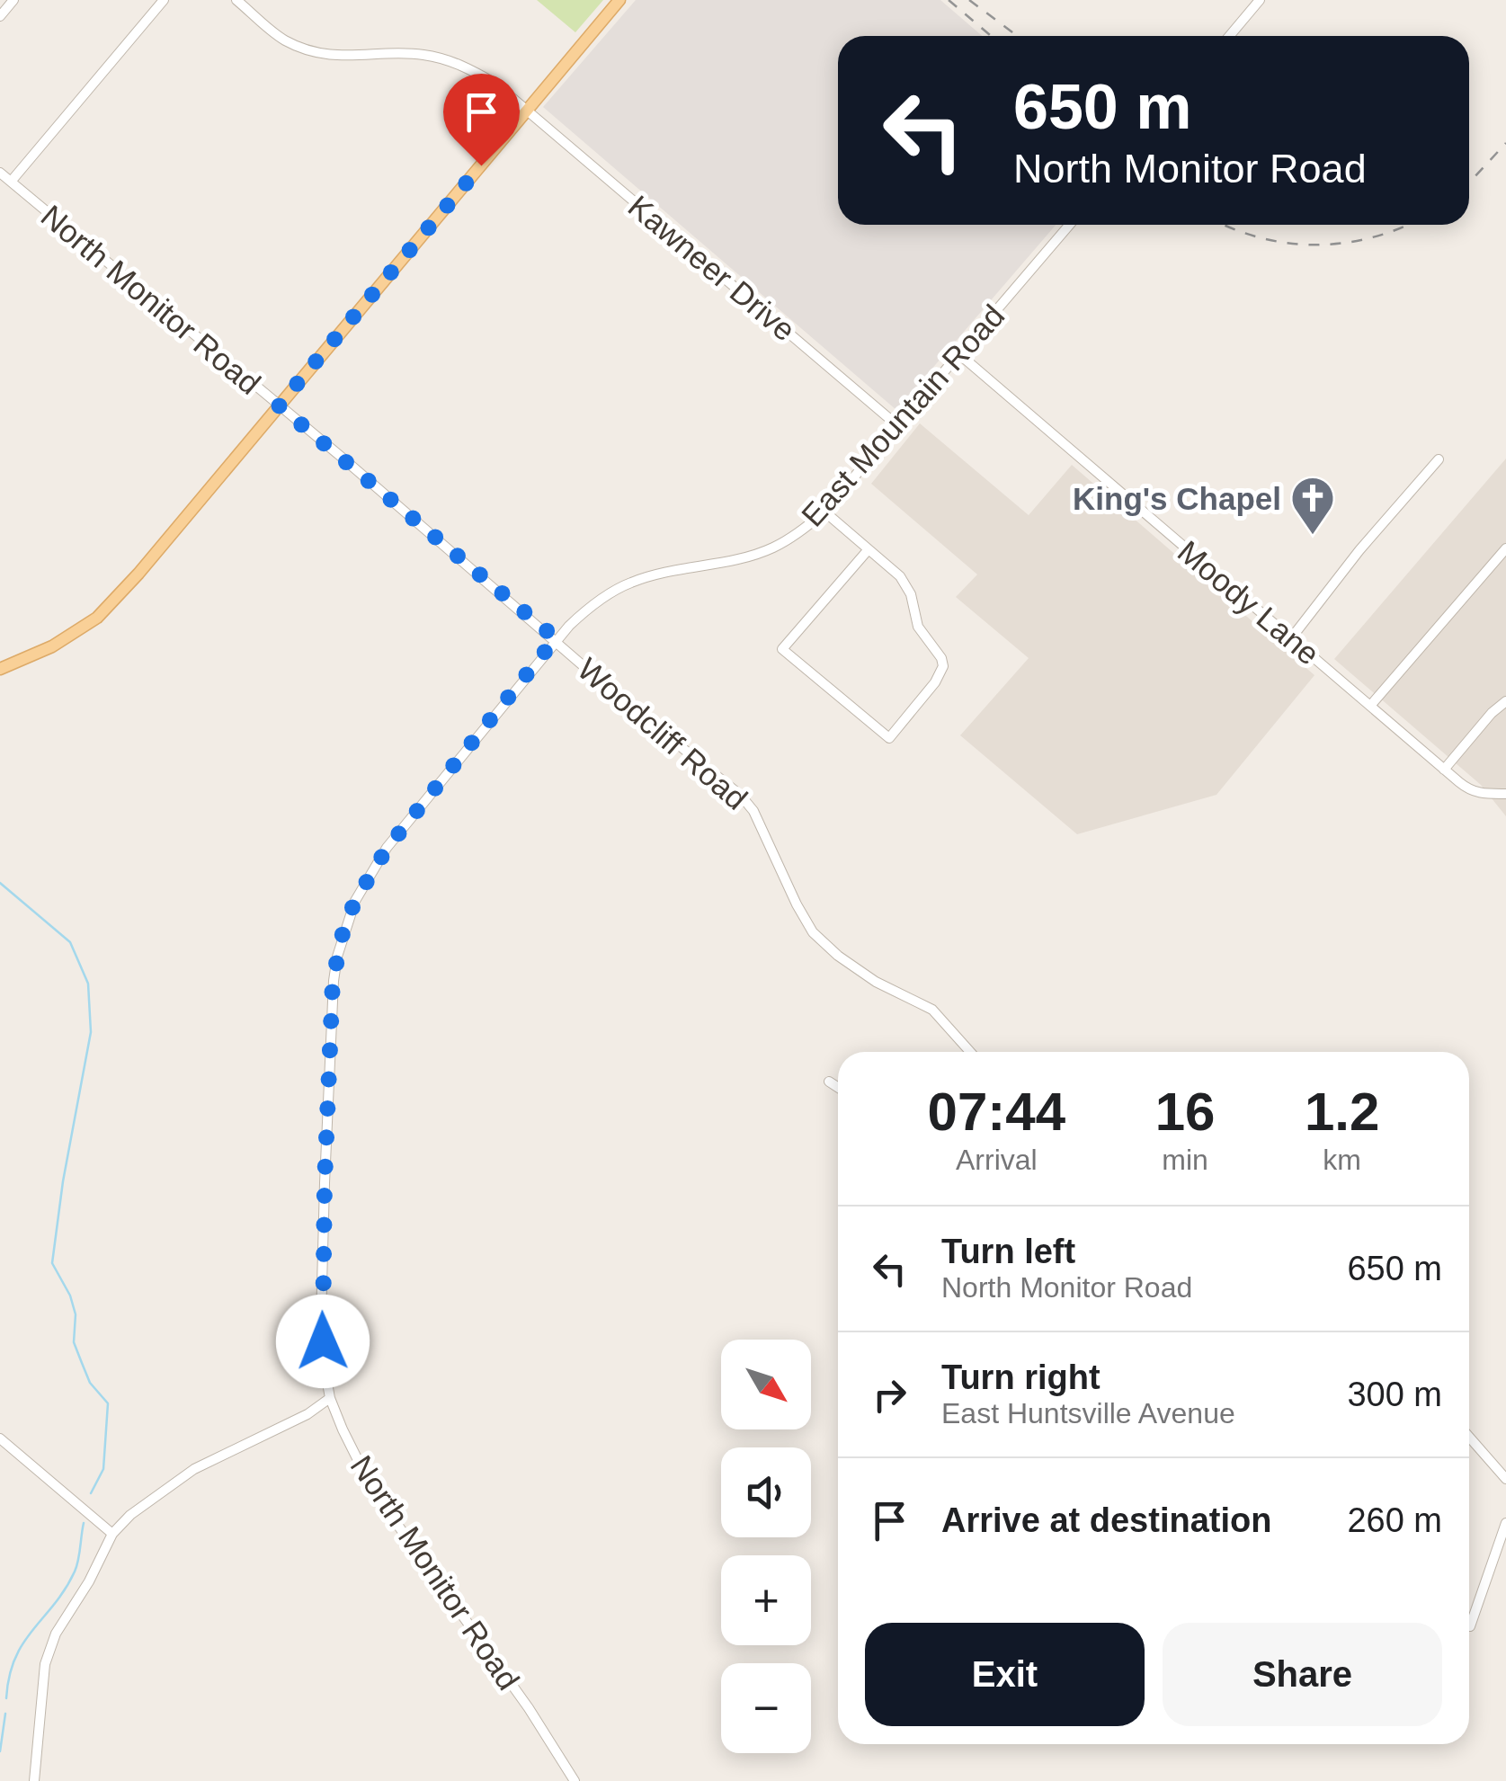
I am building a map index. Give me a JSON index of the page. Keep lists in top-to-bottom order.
{
  "streets": {
    "street": [
      "Kawneer Drive",
      "North Monitor Road",
      "East Mountain Road",
      "Moody Lane",
      "Woodcliff Road"
    ]
  },
  "crossings": [
    ["Kawneer Drive", "East Mountain Road"],
    ["North Monitor Road", "East Mountain Road"],
    ["North Monitor Road", "Woodcliff Road"],
    ["East Mountain Road", "Moody Lane"],
    ["East Mountain Road", "Woodcliff Road"]
  ],
  "places": {
    "church": ["King's Chapel"]
  },
  "north": "bottom right",
  "page": {
    "turn": ["650 m", "North Monitor Road"],
    "eta": [
      "07:44",
      "Arrival",
      "16",
      "min",
      "1.2",
      "km"
    ],
    "list": [
      {
        "name": "Turn left",
        "note": "North Monitor Road",
        "value": "650 m"
      },
      {
        "name": "Turn right",
        "note": "East Huntsville Avenue",
        "value": "300 m"
      },
      {
        "name": "Arrive at destination",
        "value": "260 m"
      }
    ],
    "map_buttons": ["+", "−"],
    "buttons": ["Exit", "Share"]
  }
}
